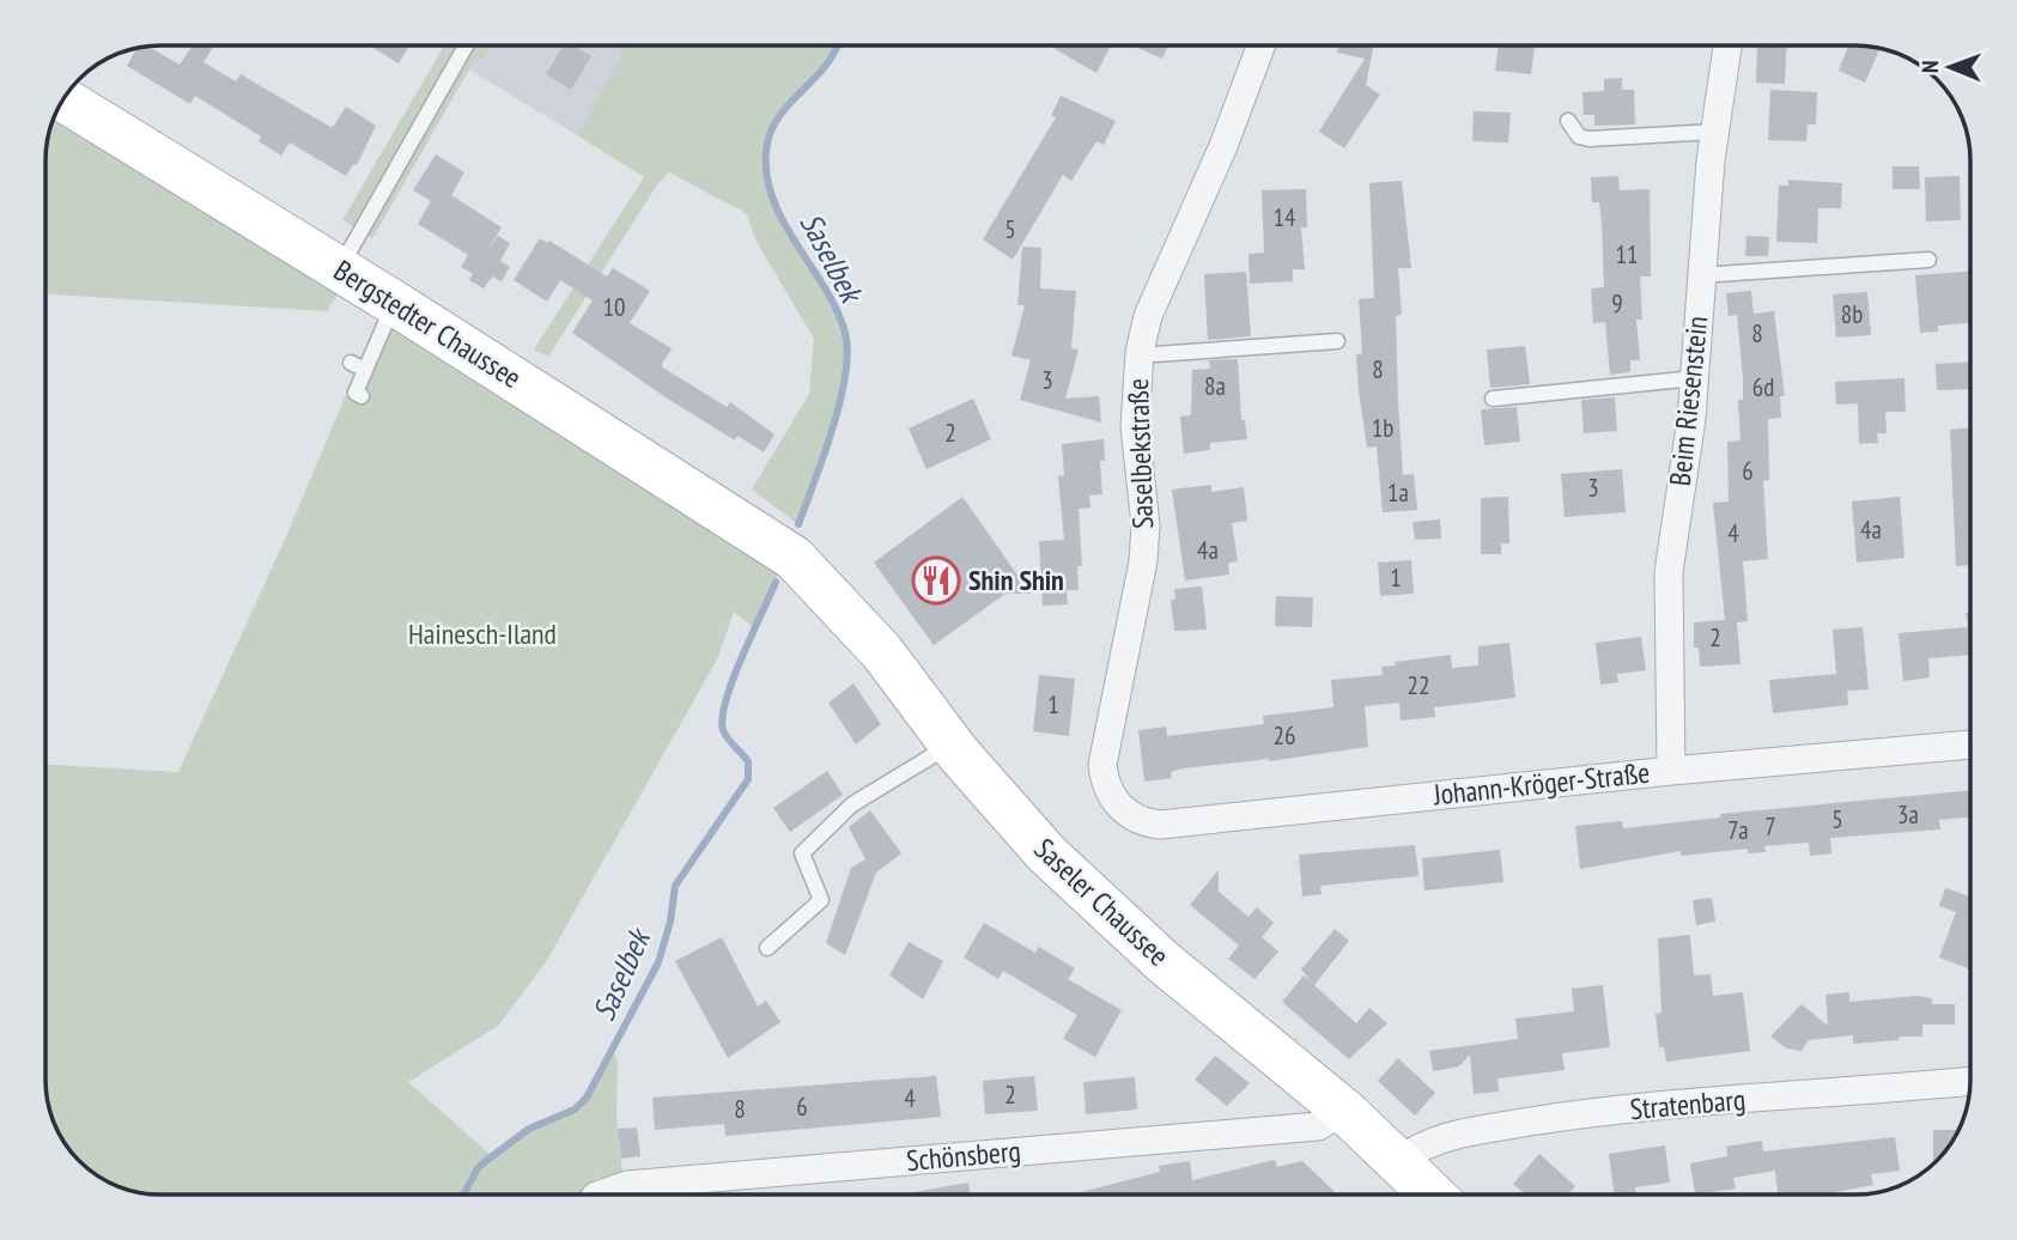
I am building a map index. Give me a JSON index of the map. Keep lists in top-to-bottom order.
{
  "streets": {
    "main road": ["Bergstedter Chaussee", "Saseler Chaussee"],
    "street": [
      "Beim Riesenstein",
      "Saselbekstraße",
      "Johann-Kröger-Straße",
      "Stratenbarg",
      "Schönsberg"
    ]
  },
  "crossings": [
    ["Bergstedter Chaussee", "Saseler Chaussee"],
    ["Beim Riesenstein", "Johann-Kröger-Straße"],
    ["Saselbekstraße", "Johann-Kröger-Straße"],
    ["Saseler Chaussee", "Stratenbarg"],
    ["Saseler Chaussee", "Schönsberg"]
  ],
  "water": ["Saselbek"],
  "parks": ["Hainesch-Iland"],
  "places": {
    "restaurant": ["Shin Shin"]
  },
  "house_numbers": [
    "14",
    "5",
    "11",
    "9",
    "10",
    "8b",
    "8",
    "8",
    "3",
    "8a",
    "6d",
    "1b",
    "2",
    "6",
    "3",
    "1a",
    "4a",
    "4",
    "4a",
    "1",
    "2",
    "22",
    "1",
    "26",
    "3a",
    "5",
    "7",
    "7a",
    "2",
    "4",
    "6",
    "8"
  ],
  "north": "left"
}
